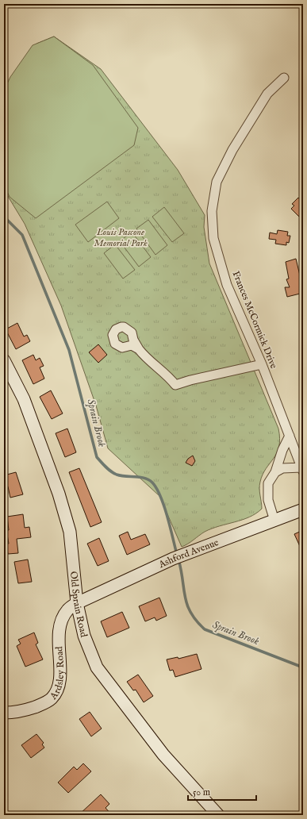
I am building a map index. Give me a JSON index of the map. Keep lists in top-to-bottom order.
{
  "streets": {
    "street": [
      "Frances McCormick Drive",
      "Ashford Avenue",
      "Old Sprain Road",
      "Ardsley Road"
    ]
  },
  "crossings": [
    ["Ashford Avenue", "Old Sprain Road"],
    ["Ashford Avenue", "Ardsley Road"],
    ["Old Sprain Road", "Ardsley Road"]
  ],
  "water": ["Sprain Brook"],
  "parks": ["Louis Pascone Memorial Park"],
  "scale_bar": "50 m"
}
